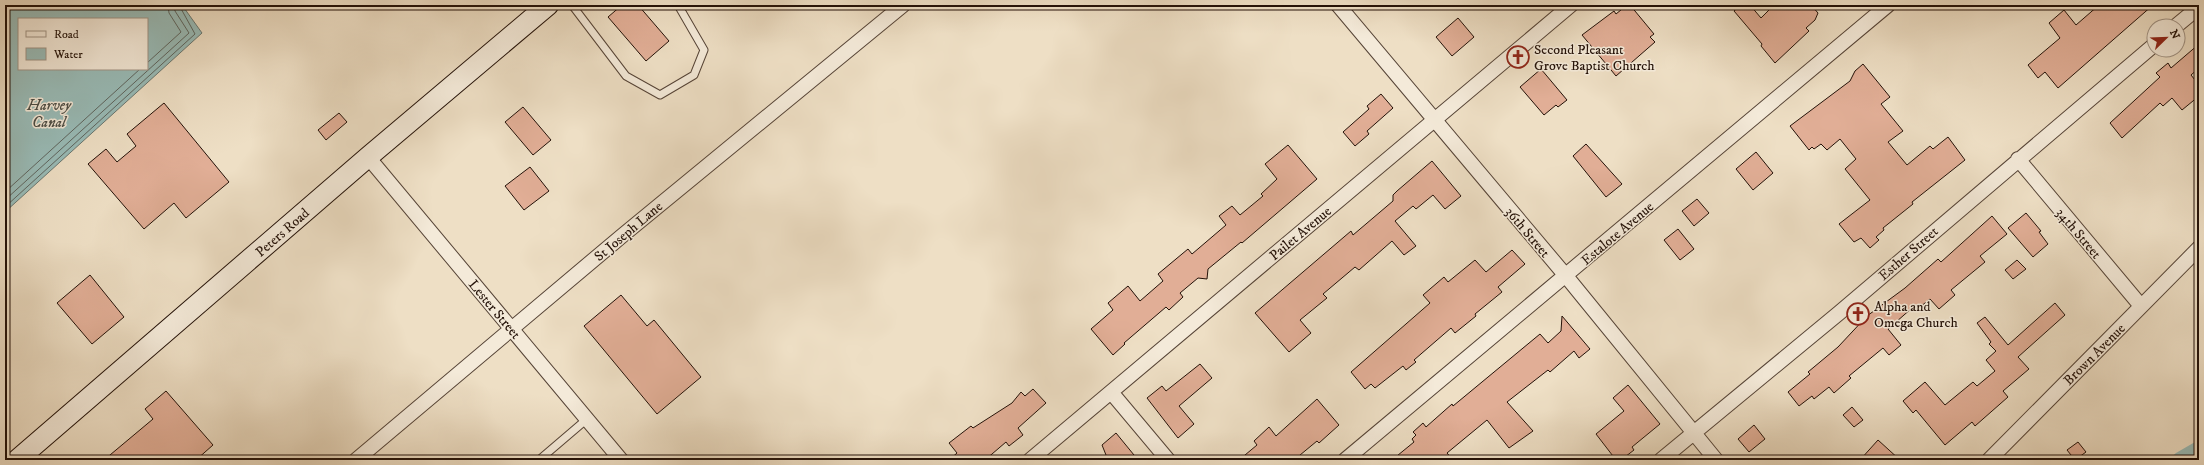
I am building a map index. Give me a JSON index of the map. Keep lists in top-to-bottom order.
{
  "streets": {
    "main road": ["Peters Road"],
    "street": [
      "St Joseph Lane",
      "36th Street",
      "Pailet Avenue",
      "Estalote Avenue",
      "34th Street",
      "Esther Street",
      "Lester Street",
      "Brown Avenue"
    ]
  },
  "crossings": [
    ["St Joseph Lane", "Lester Street"],
    ["Peters Road", "Lester Street"],
    ["36th Street", "Pailet Avenue"],
    ["36th Street", "Estalote Avenue"],
    ["36th Street", "Esther Street"],
    ["34th Street", "Esther Street"],
    ["34th Street", "Brown Avenue"]
  ],
  "water": ["Harvey Canal"],
  "places": {
    "church": ["Second Pleasant Grove Baptist Church", "Alpha and Omega Church"]
  },
  "legend": ["Road", "Water"],
  "north": "top right"
}
